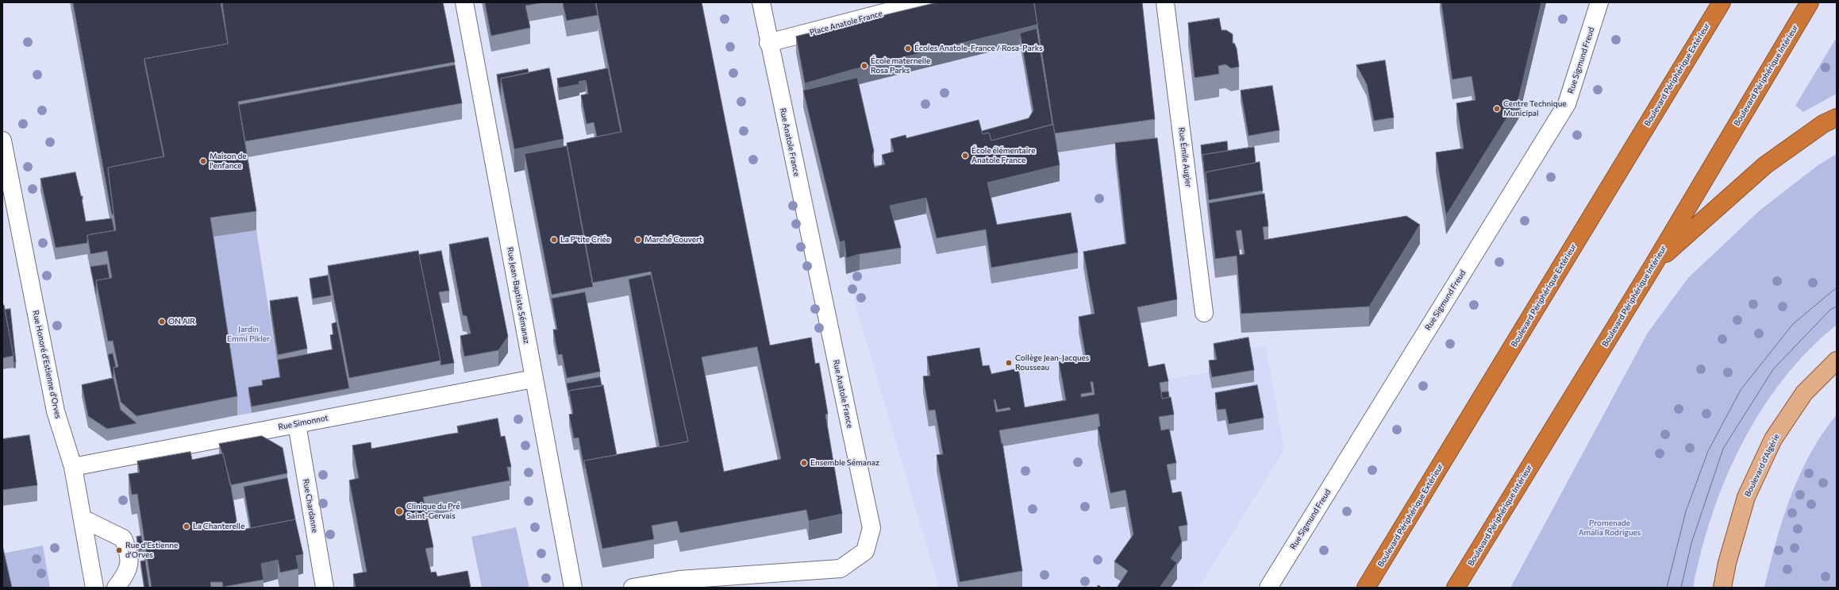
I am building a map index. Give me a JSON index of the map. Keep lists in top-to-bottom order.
{
  "streets": {
    "highway": ["Boulevard Périphérique Extérieur", "Boulevard Périphérique Intérieur"],
    "main road": ["Boulevard d'Algérie"],
    "street": [
      "Place Anatole France",
      "Rue Sigmund Freud",
      "Rue Anatole France",
      "Rue Émile Augier",
      "Rue Jean-Baptiste Sémanaz",
      "Rue Honoré d'Estienne d'Orves",
      "Rue Simonnot",
      "Rue Chardanne"
    ]
  },
  "crossings": [
    ["Place Anatole France", "Rue Anatole France"],
    ["Rue Jean-Baptiste Sémanaz", "Rue Simonnot"],
    ["Rue Honoré d'Estienne d'Orves", "Rue Simonnot"],
    ["Rue Simonnot", "Rue Chardanne"]
  ],
  "parks": ["Jardin Emmi Pikler", "Promenade Amália Rodrigues"],
  "places": [
    "Écoles Anatole-France / Rosa-Parks",
    "École maternelle Rosa Parks",
    "Centre Technique Municipal",
    "École élémentaire Anatole France",
    "Maison de l'enfance",
    "La P'tite Criée",
    "Marché Couvert",
    "ON AIR",
    "Collège Jean-Jacques Rousseau",
    "Ensemble Sémanaz",
    "Clinique du Pré Saint-Gervais",
    "La Chanterelle",
    "Rue d'Estienne d'Orves"
  ]
}
